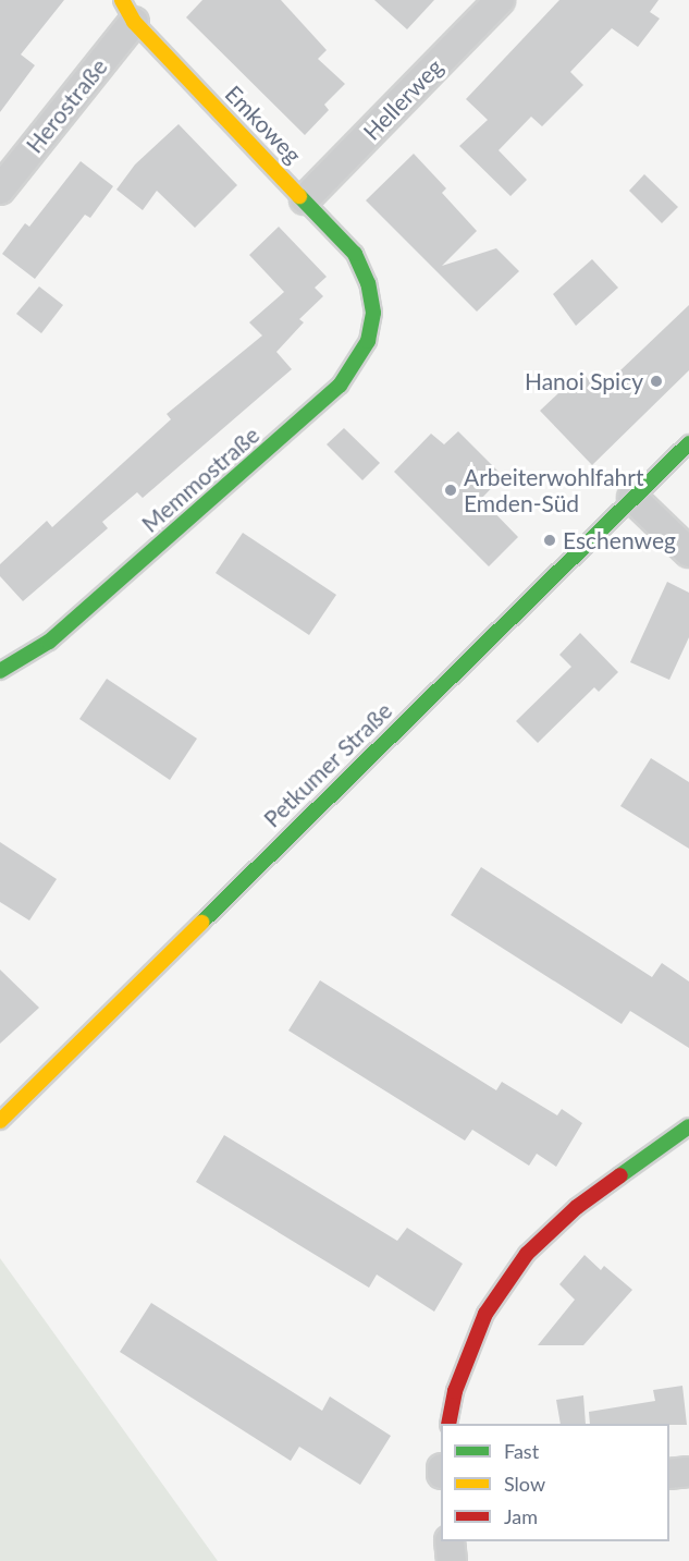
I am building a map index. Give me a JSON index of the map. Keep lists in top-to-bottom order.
{
  "streets": {
    "street": [
      "Hellerweg",
      "Herostraße",
      "Emkoweg",
      "Memmostraße",
      "Petkumer Straße"
    ]
  },
  "crossings": [
    ["Hellerweg", "Emkoweg"],
    ["Herostraße", "Emkoweg"],
    ["Emkoweg", "Memmostraße"]
  ],
  "places": ["Hanoi Spicy", "Arbeiterwohlfahrt Emden-Süd", "Eschenweg"],
  "legend": ["Fast", "Slow", "Jam"]
}
